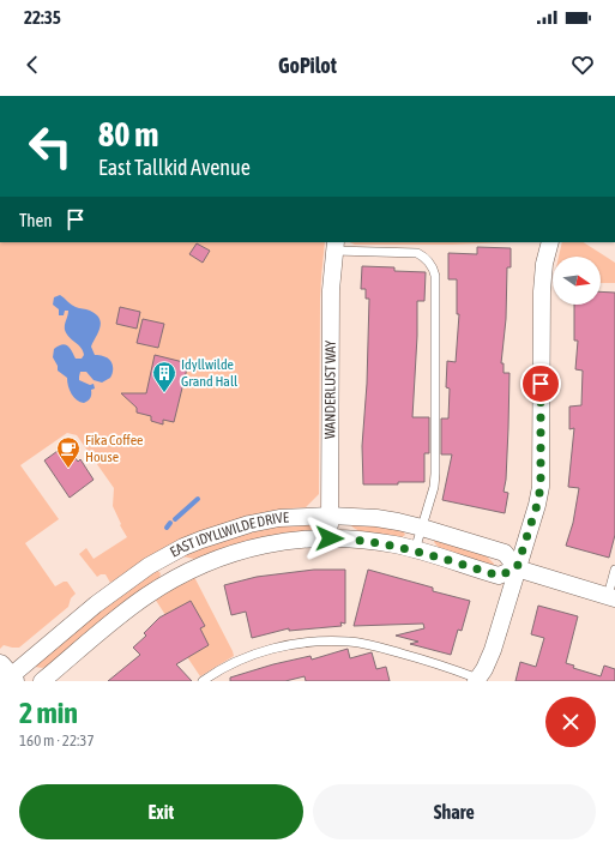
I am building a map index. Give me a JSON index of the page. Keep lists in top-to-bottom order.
{
  "streets": {
    "street": ["WANDERLUST WAY", "EAST IDYLLWILDE DRIVE"]
  },
  "crossings": [
    ["WANDERLUST WAY", "EAST IDYLLWILDE DRIVE"]
  ],
  "places": {
    "building": ["Idyllwilde Grand Hall"],
    "cafe": ["Fika Coffee House"]
  },
  "north": "right",
  "page": {
    "status": "22:35",
    "header": "GoPilot",
    "turn": ["80 m", "East Tallkid Avenue"],
    "then": "Then",
    "heading": ["2 min", "160 m · 22:37"],
    "buttons": ["Exit", "Share"]
  }
}
